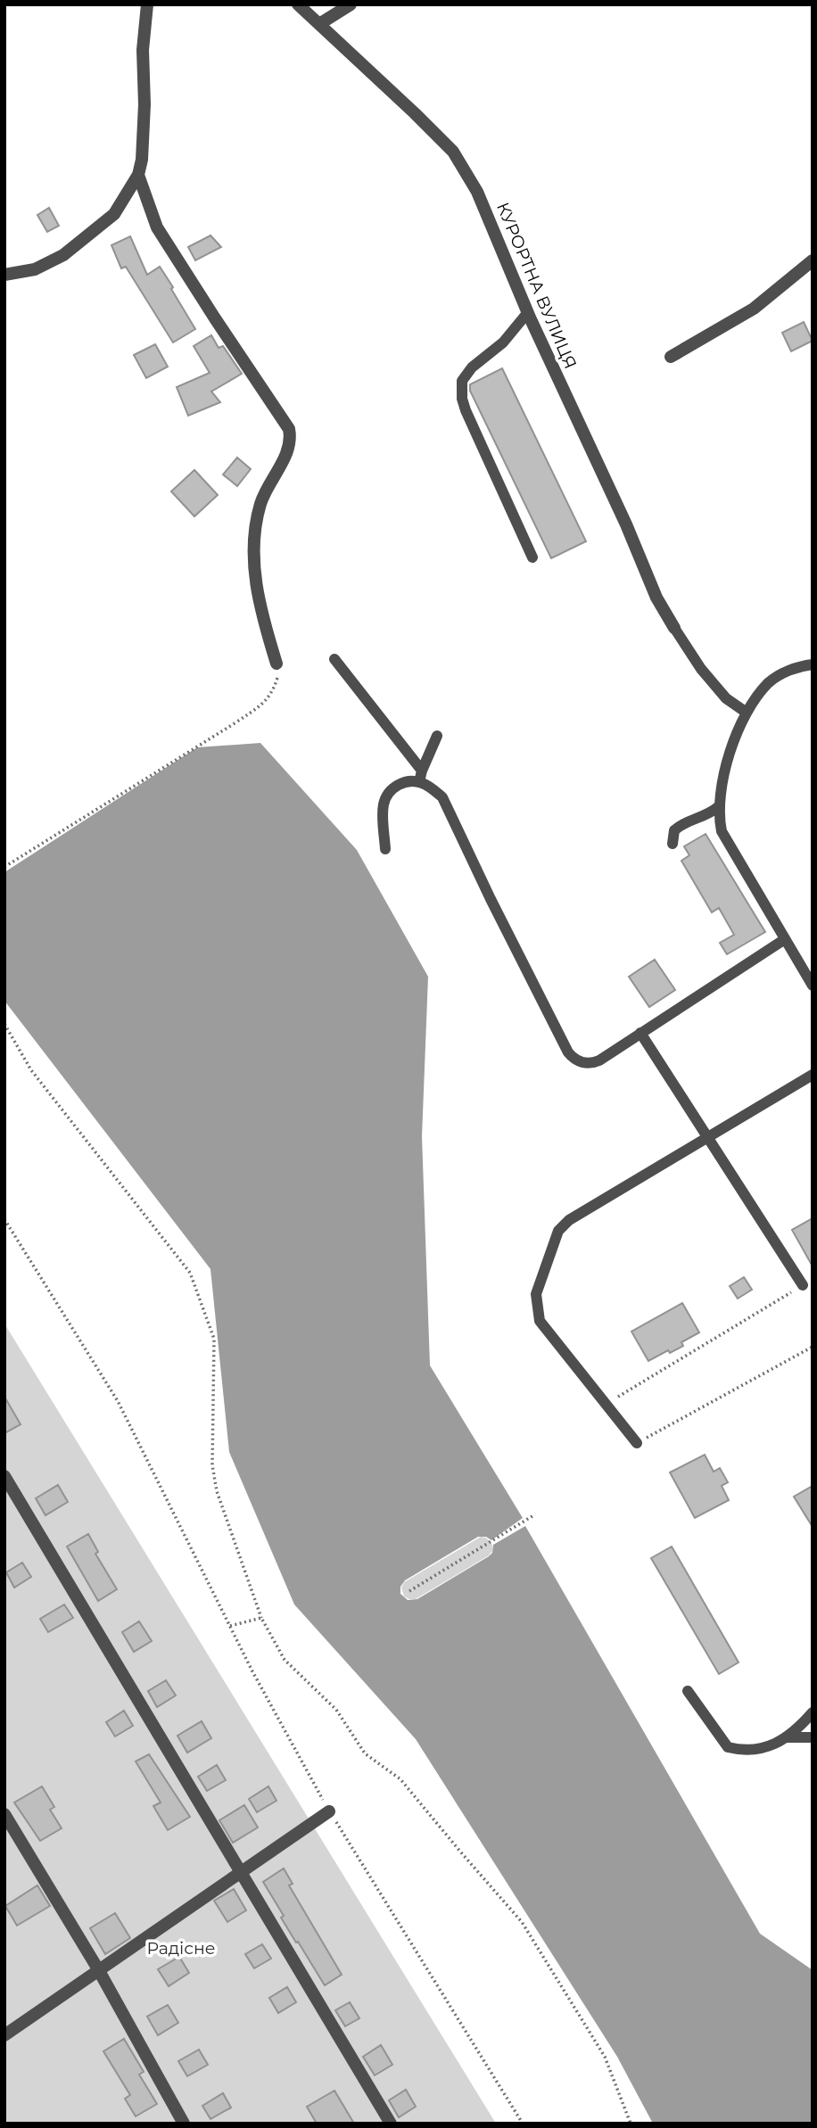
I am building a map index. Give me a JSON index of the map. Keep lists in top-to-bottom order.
{
  "streets": {
    "street": ["КУРОРТНА ВУЛИЦЯ"]
  },
  "parks": ["Радісне"]
}
